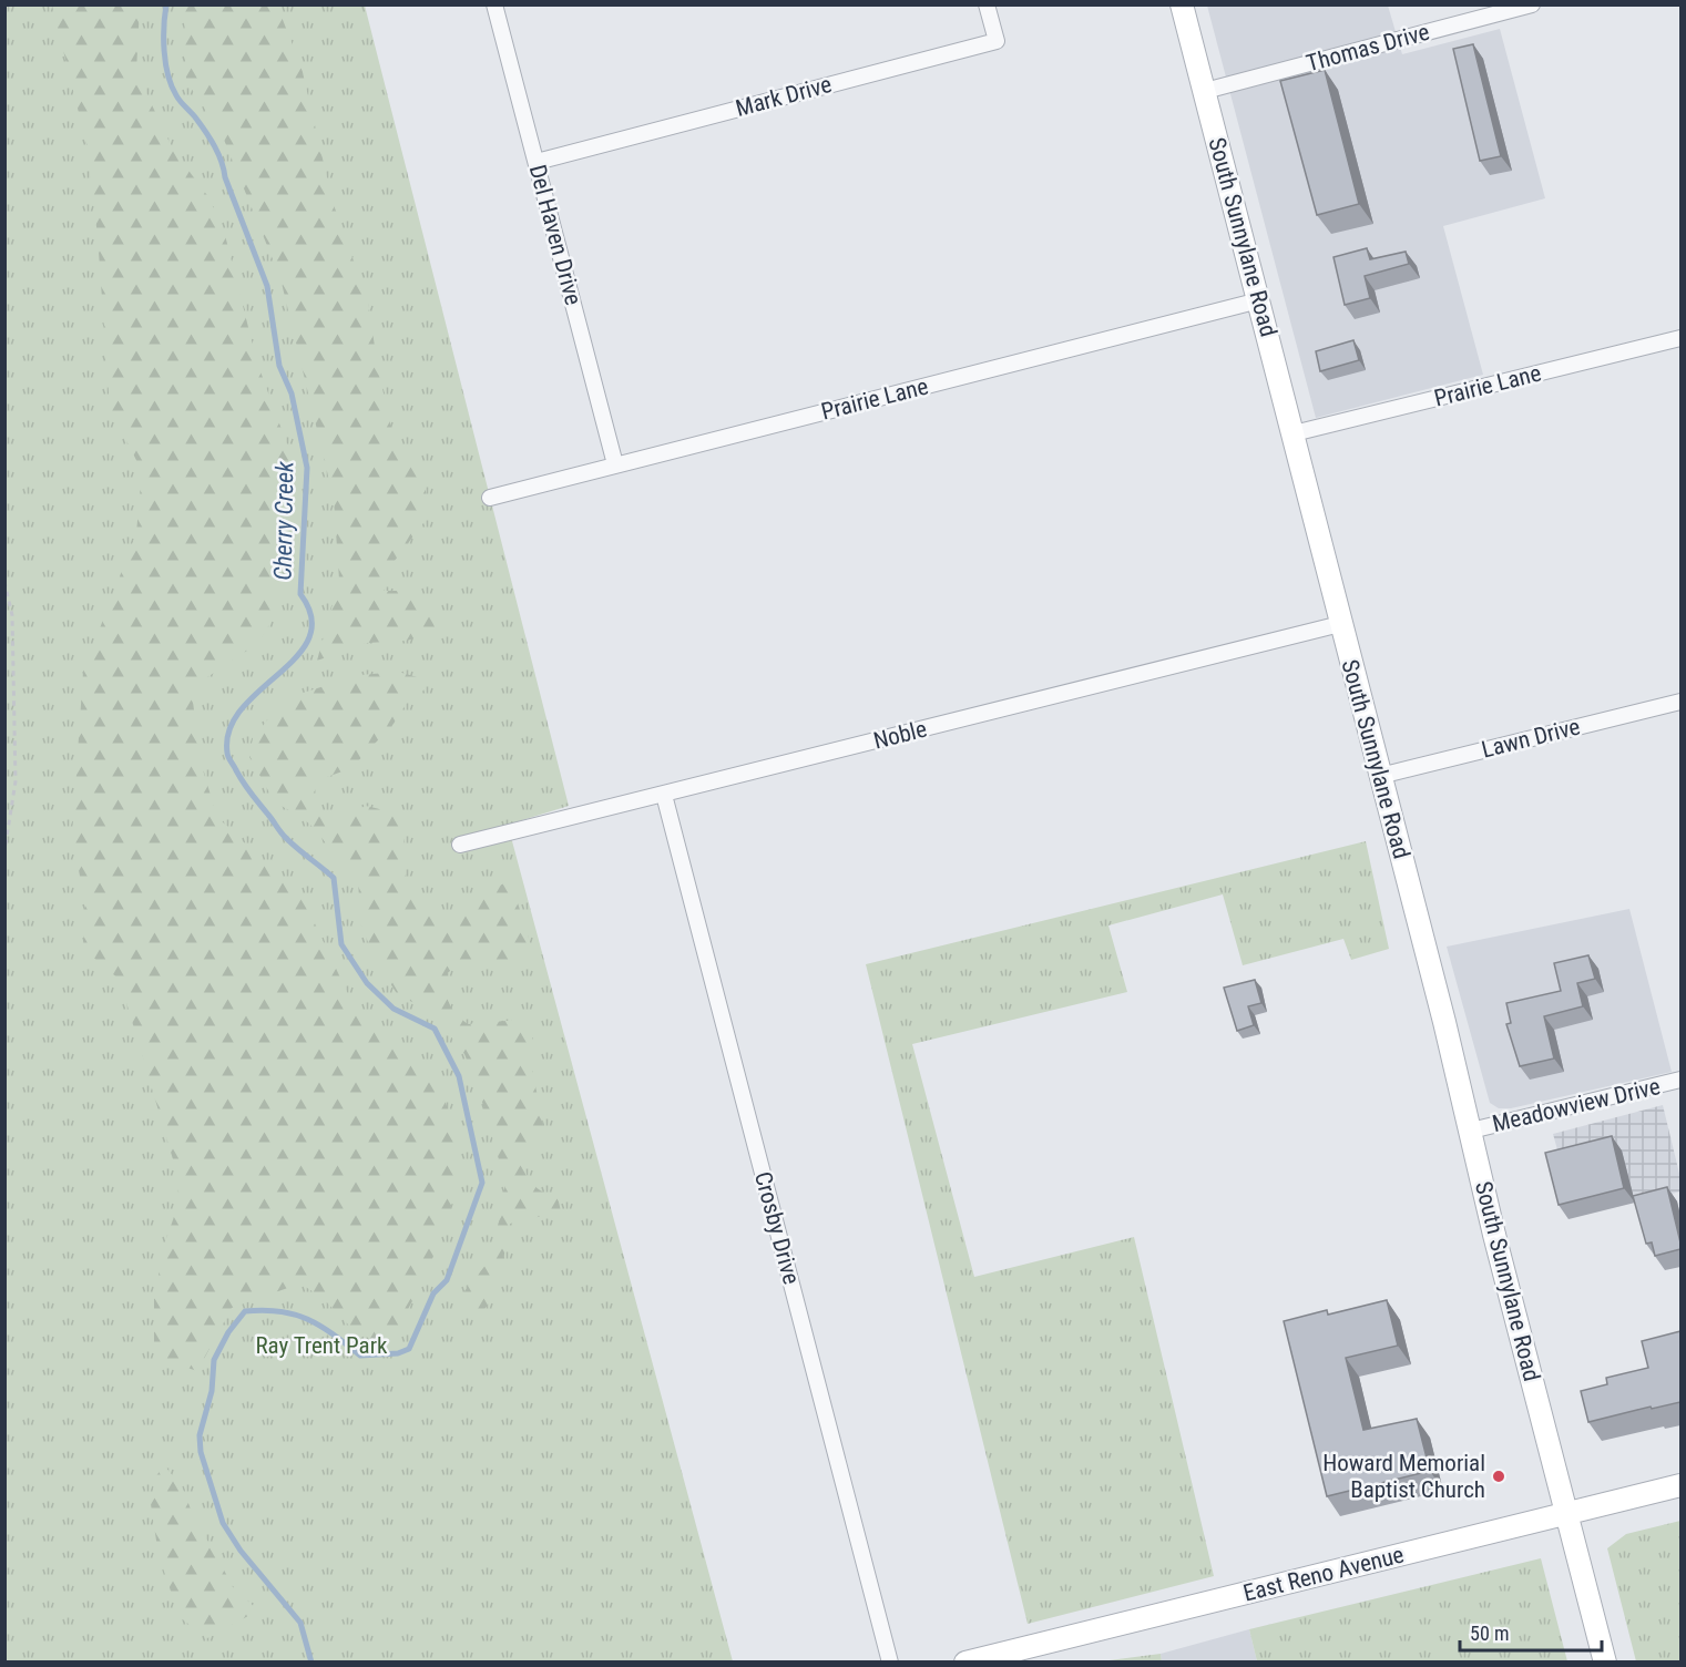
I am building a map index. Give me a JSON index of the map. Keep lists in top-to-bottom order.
{
  "streets": {
    "main road": ["South Sunnylane Road", "East Reno Avenue"],
    "street": [
      "Thomas Drive",
      "Mark Drive",
      "Del Haven Drive",
      "Prairie Lane",
      "Noble",
      "Lawn Drive",
      "Meadowview Drive",
      "Crosby Drive"
    ]
  },
  "crossings": [
    ["Thomas Drive", "South Sunnylane Road"],
    ["Mark Drive", "Del Haven Drive"],
    ["Del Haven Drive", "Prairie Lane"],
    ["South Sunnylane Road", "Prairie Lane"],
    ["South Sunnylane Road", "Noble"],
    ["South Sunnylane Road", "Lawn Drive"],
    ["South Sunnylane Road", "Meadowview Drive"],
    ["South Sunnylane Road", "East Reno Avenue"],
    ["Noble", "Crosby Drive"]
  ],
  "water": ["Cherry Creek"],
  "parks": ["Ray Trent Park"],
  "places": ["Howard Memorial Baptist Church"],
  "scale_bar": "50 m"
}
